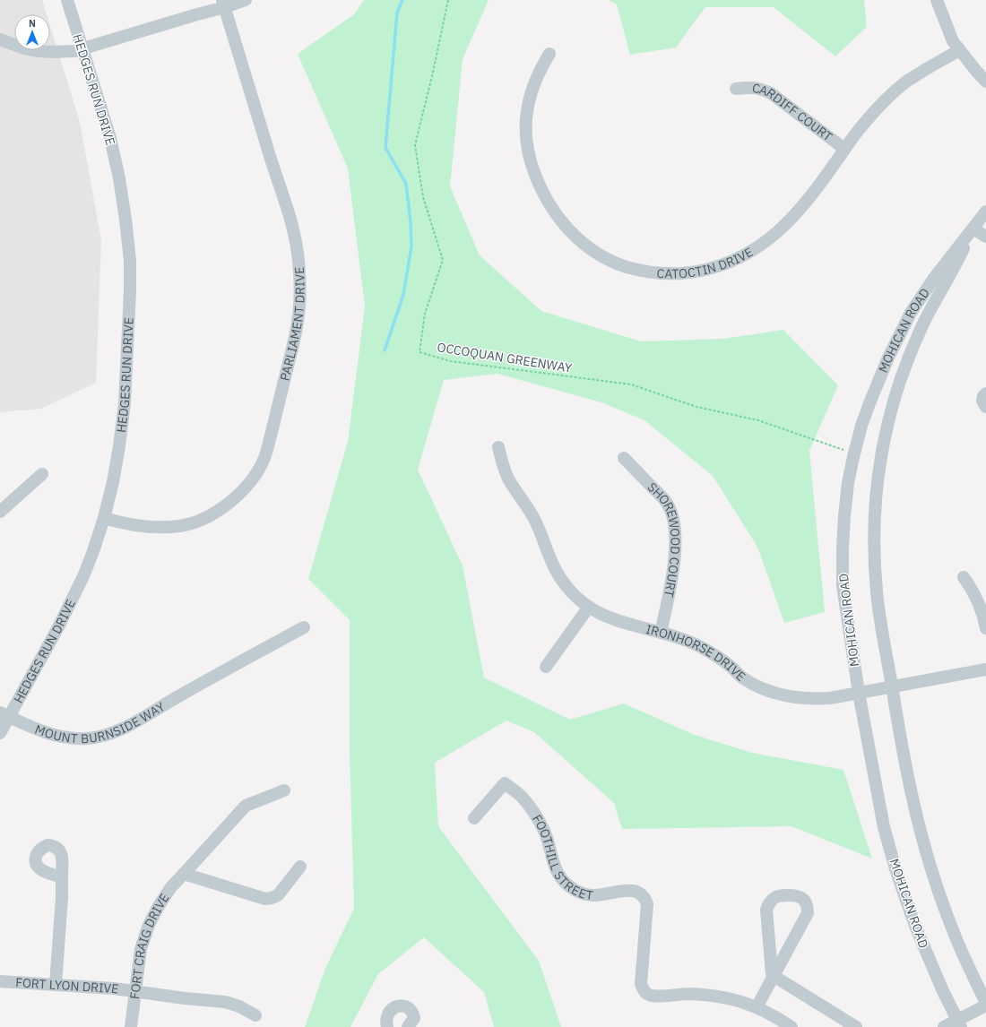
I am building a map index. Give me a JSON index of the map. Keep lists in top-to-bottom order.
{
  "streets": {
    "street": [
      "HEDGES RUN DRIVE",
      "CARDIFF COURT",
      "CATOCTIN DRIVE",
      "PARLIAMENT DRIVE",
      "MOHICAN ROAD",
      "SHOREWOOD COURT",
      "IRONHORSE DRIVE",
      "MOUNT BURNSIDE WAY",
      "FOOTHILL STREET",
      "FORT CRAIG DRIVE",
      "FORT LYON DRIVE"
    ],
    "path": ["OCCOQUAN GREENWAY"]
  },
  "crossings": [
    ["HEDGES RUN DRIVE", "PARLIAMENT DRIVE"],
    ["HEDGES RUN DRIVE", "MOUNT BURNSIDE WAY"],
    ["CARDIFF COURT", "CATOCTIN DRIVE"],
    ["MOHICAN ROAD", "OCCOQUAN GREENWAY"],
    ["MOHICAN ROAD", "IRONHORSE DRIVE"],
    ["SHOREWOOD COURT", "IRONHORSE DRIVE"],
    ["FORT CRAIG DRIVE", "FORT LYON DRIVE"]
  ],
  "north": "top"
}
